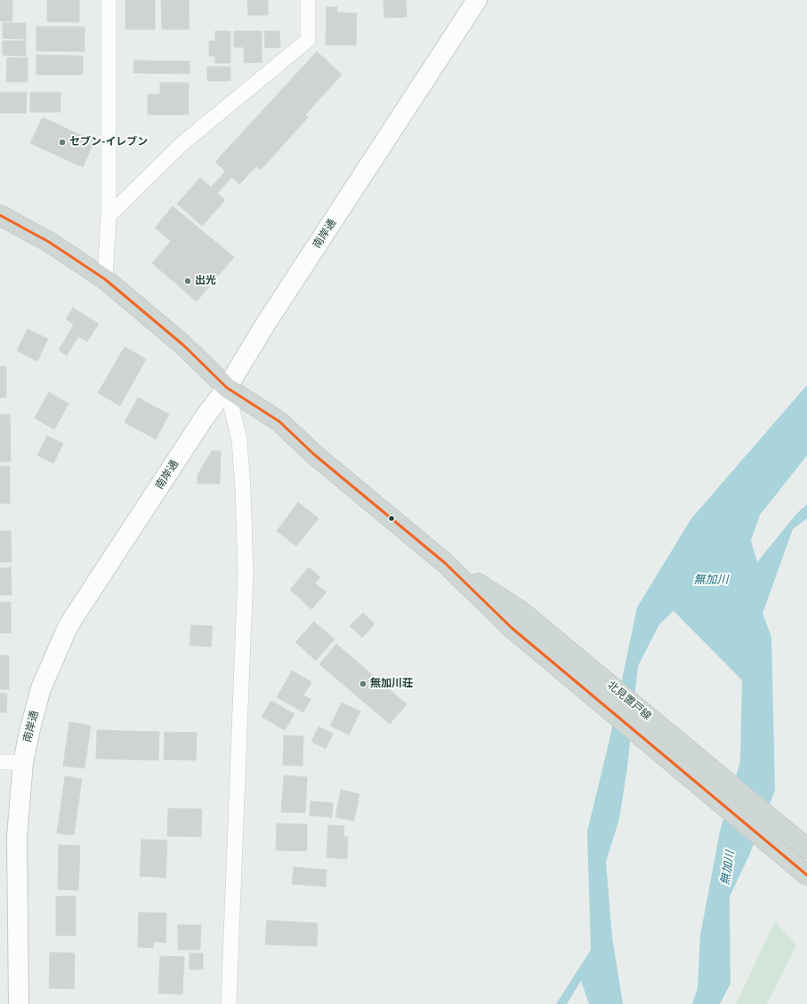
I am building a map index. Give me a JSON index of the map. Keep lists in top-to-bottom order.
{
  "streets": {
    "main road": ["南岸通", "北見置戸線"]
  },
  "crossings": [
    ["南岸通", "北見置戸線"]
  ],
  "water": ["無加川"],
  "places": ["セブン-イレブン", "出光", "無加川荘"]
}
